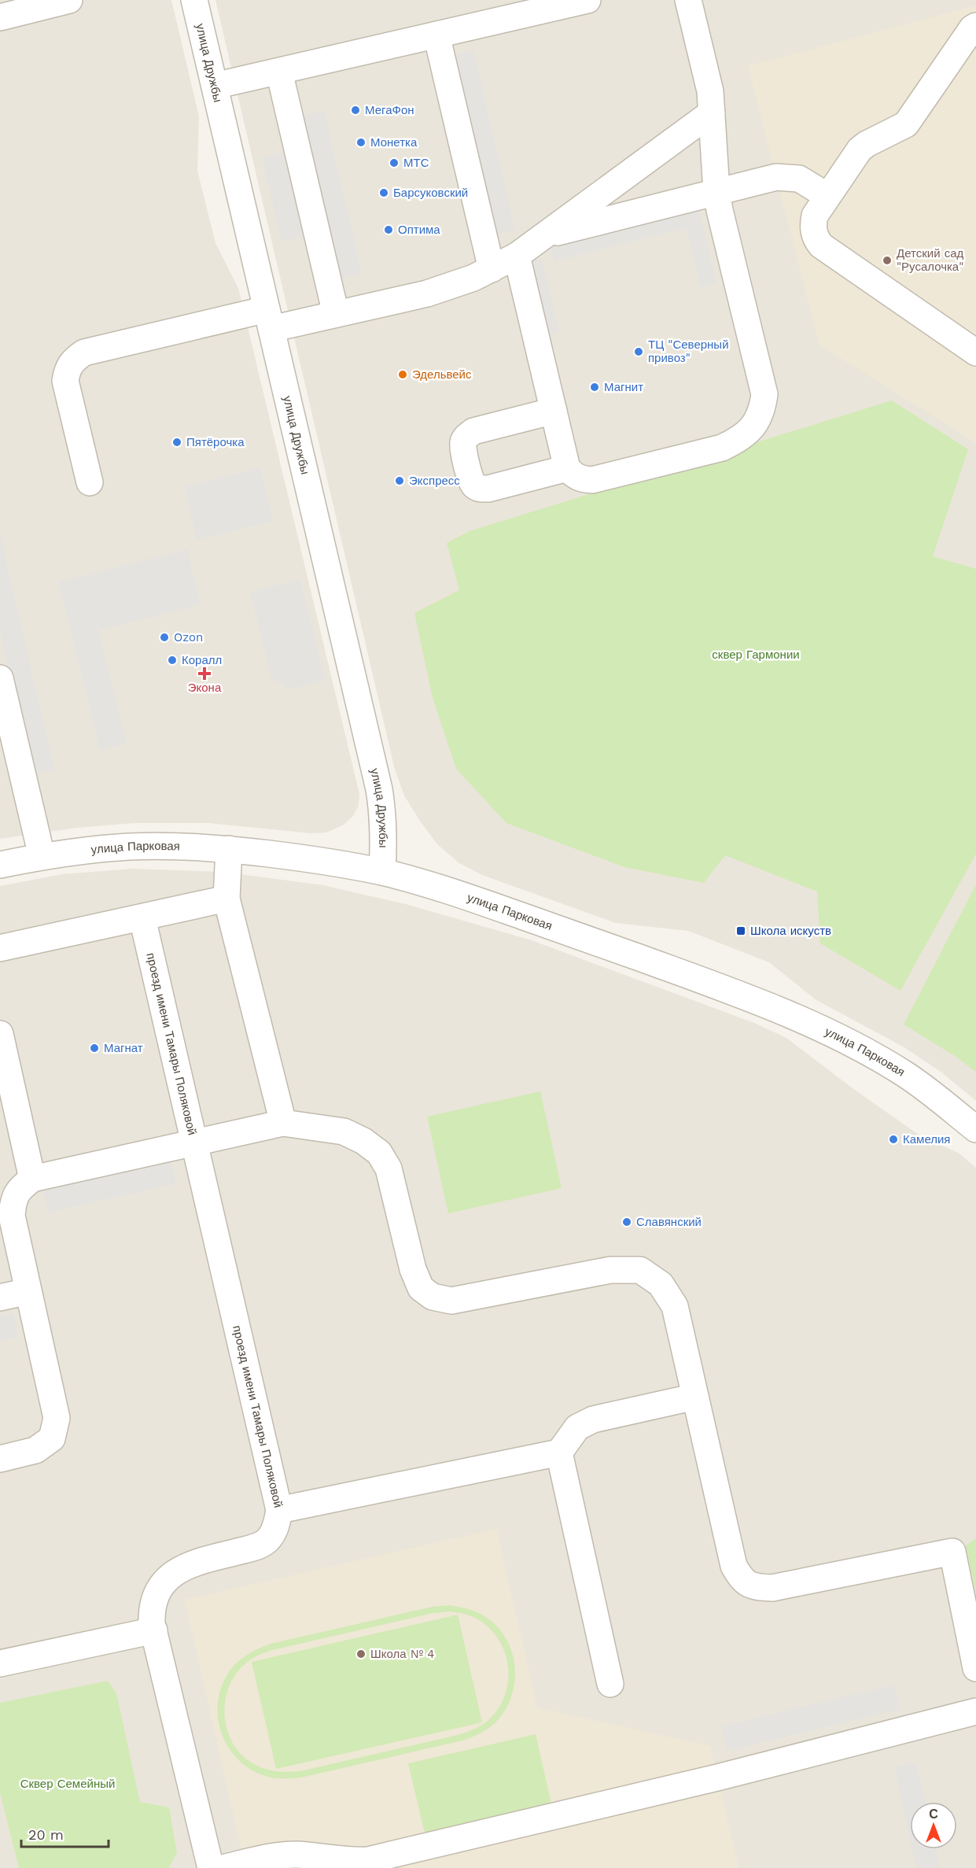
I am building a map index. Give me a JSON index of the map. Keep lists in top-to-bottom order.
{
  "streets": {
    "street": ["улица Дружбы", "улица Парковая", "проезд имени Тамары Поляковой"]
  },
  "crossings": [
    ["улица Дружбы", "улица Парковая"]
  ],
  "parks": ["сквер Гармонии", "Сквер Семейный"],
  "places": {
    "other": [
      "МегаФон",
      "Монетка",
      "МТС",
      "Барсуковский",
      "Оптима",
      "Детский сад \"Русалочка\"",
      "ТЦ \"Северный привоз\"",
      "Эдельвейс",
      "Магнит",
      "Пятёрочка",
      "Экспресс",
      "Ozon",
      "Коралл",
      "Магнат",
      "Камелия",
      "Славянский",
      "Школа № 4"
    ],
    "health": ["Экона"],
    "transit": ["Школа искуств"]
  },
  "scale_bar": "20 m",
  "north": "top"
}
